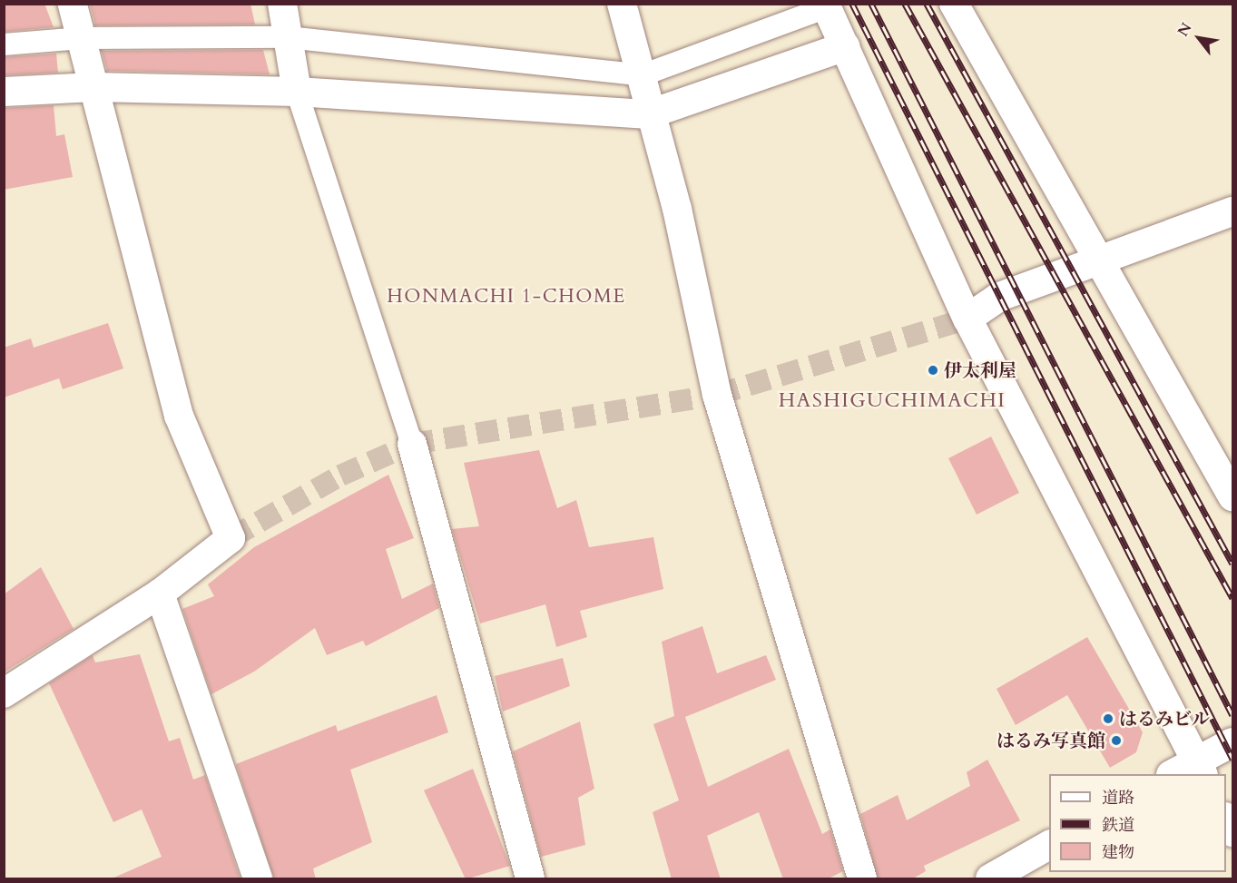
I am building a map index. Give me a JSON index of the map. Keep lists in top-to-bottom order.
{
  "districts": ["HONMACHI 1-CHOME", "HASHIGUCHIMACHI"],
  "places": ["伊太利屋", "はるみビル", "はるみ写真館"],
  "legend": ["道路", "鉄道", "建物"],
  "north": "top left"
}
